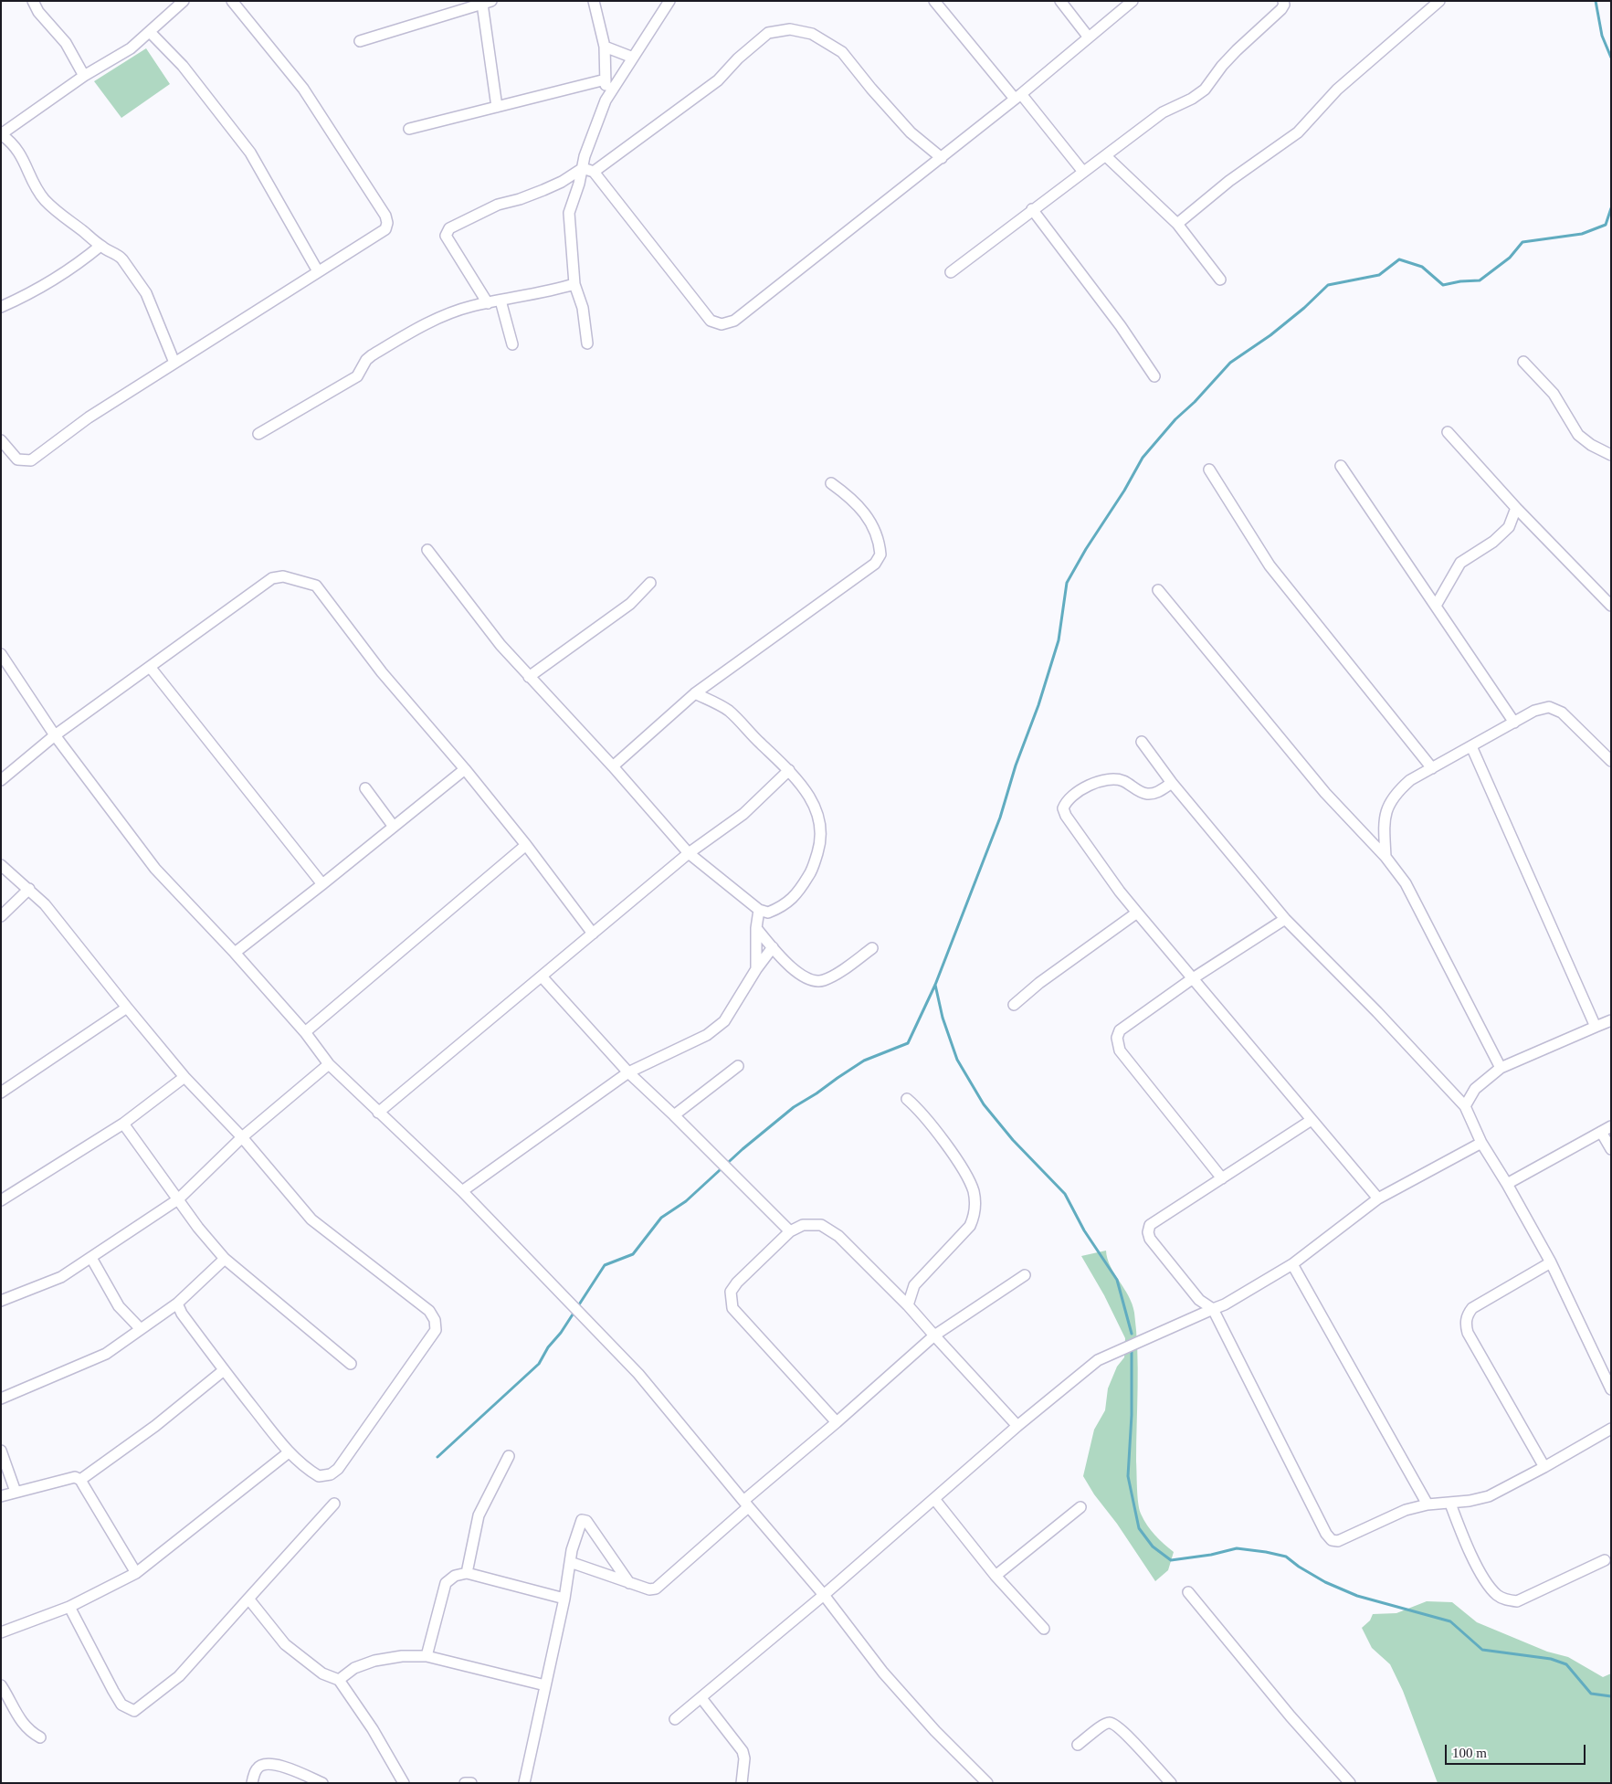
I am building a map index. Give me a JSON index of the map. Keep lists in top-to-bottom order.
{
  "scale_bar": "100 m"
}
